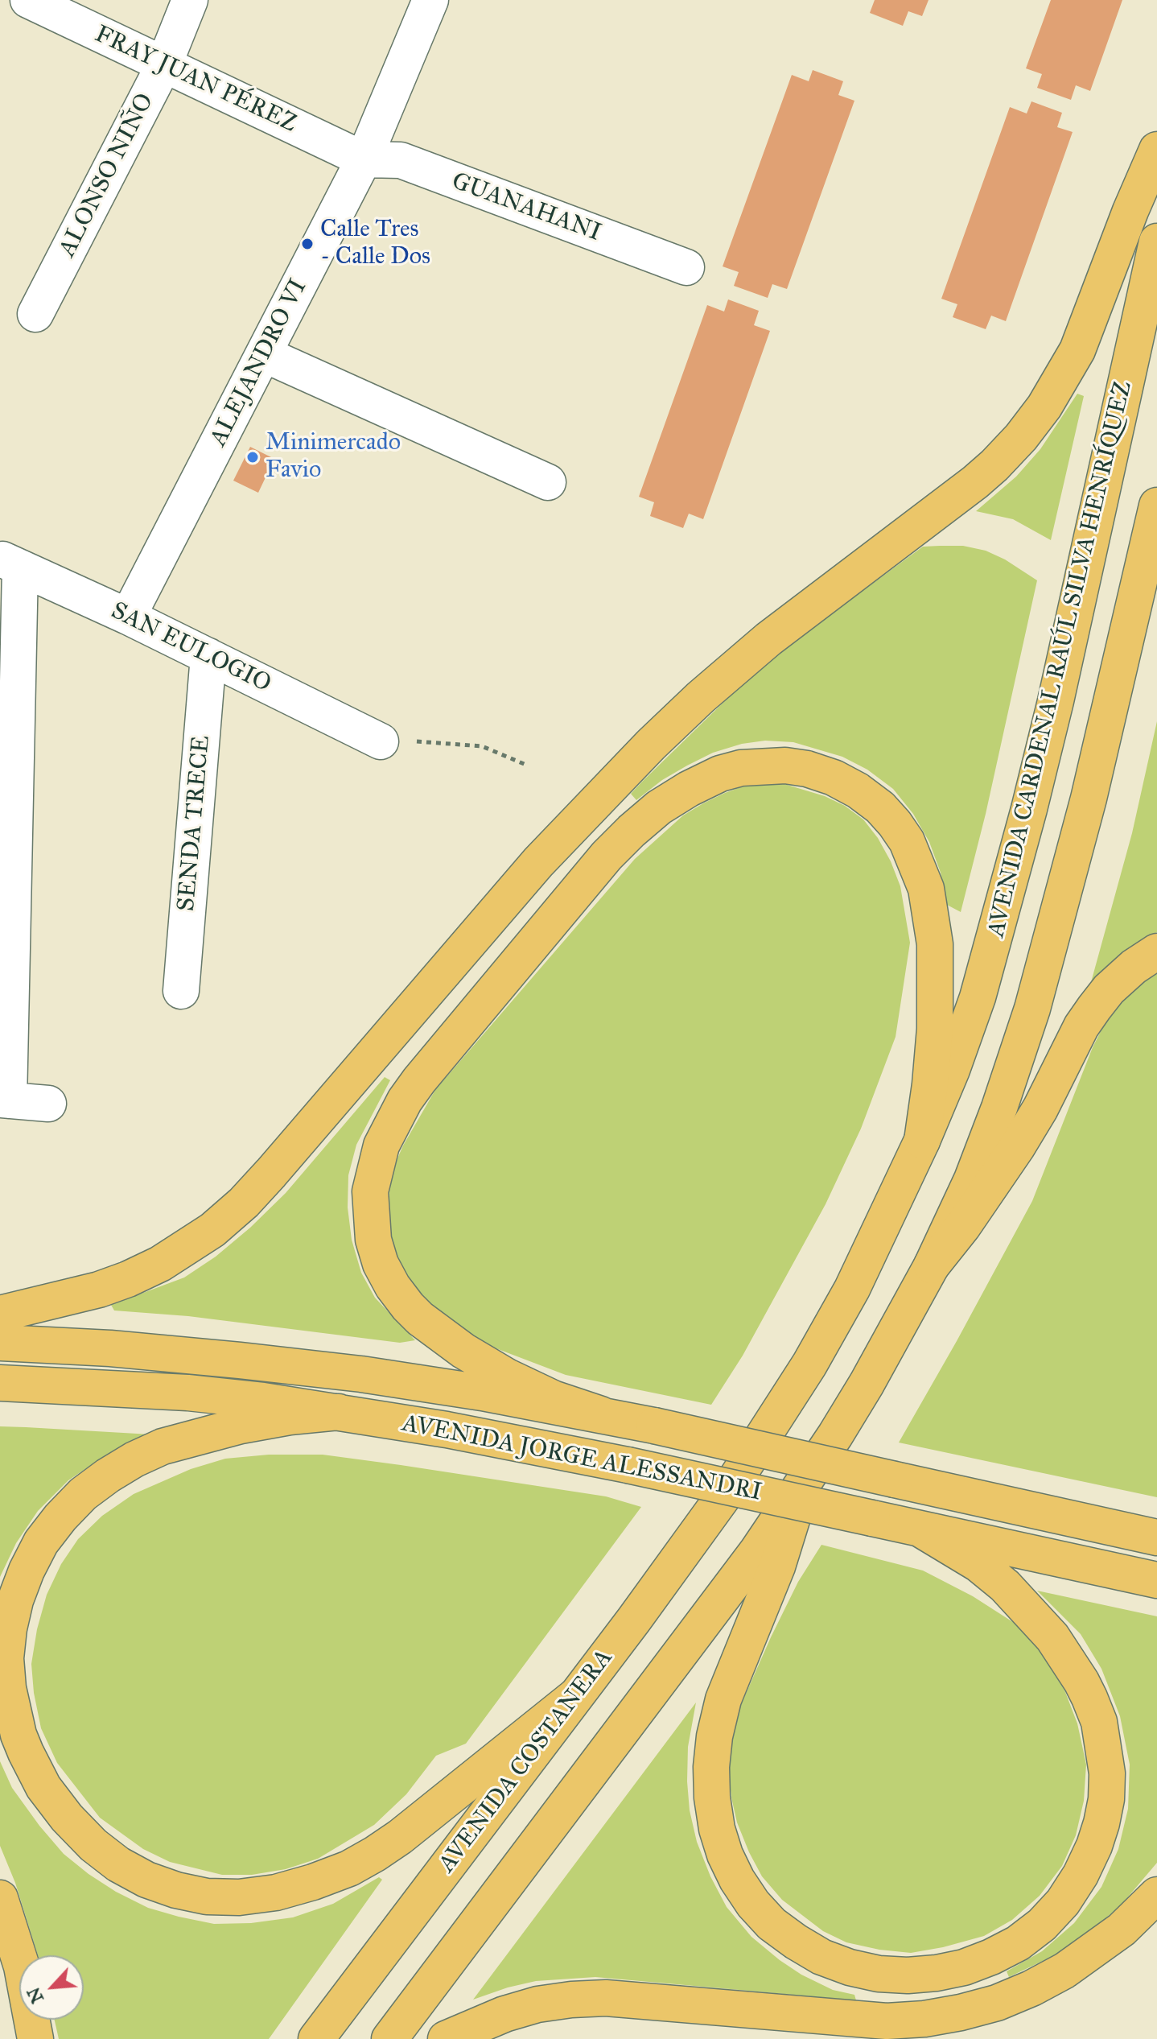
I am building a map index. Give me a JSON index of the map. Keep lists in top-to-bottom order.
{
  "streets": {
    "main road": ["AVENIDA CARDENAL RAÚL SILVA HENRÍQUEZ", "AVENIDA JORGE ALESSANDRI", "AVENIDA COSTANERA"],
    "street": [
      "FRAY JUAN PÉREZ",
      "ALONSO NIÑO",
      "GUANAHANI",
      "ALEJANDRO VI",
      "SAN EULOGIO",
      "SENDA TRECE"
    ]
  },
  "crossings": [
    ["FRAY JUAN PÉREZ", "ALONSO NIÑO"],
    ["FRAY JUAN PÉREZ", "GUANAHANI"],
    ["FRAY JUAN PÉREZ", "ALEJANDRO VI"],
    ["GUANAHANI", "ALEJANDRO VI"],
    ["ALEJANDRO VI", "SAN EULOGIO"],
    ["SAN EULOGIO", "SENDA TRECE"],
    ["AVENIDA CARDENAL RAÚL SILVA HENRÍQUEZ", "AVENIDA COSTANERA"]
  ],
  "places": ["Calle Tres - Calle Dos", "Minimercado Favio"],
  "north": "bottom left"
}
